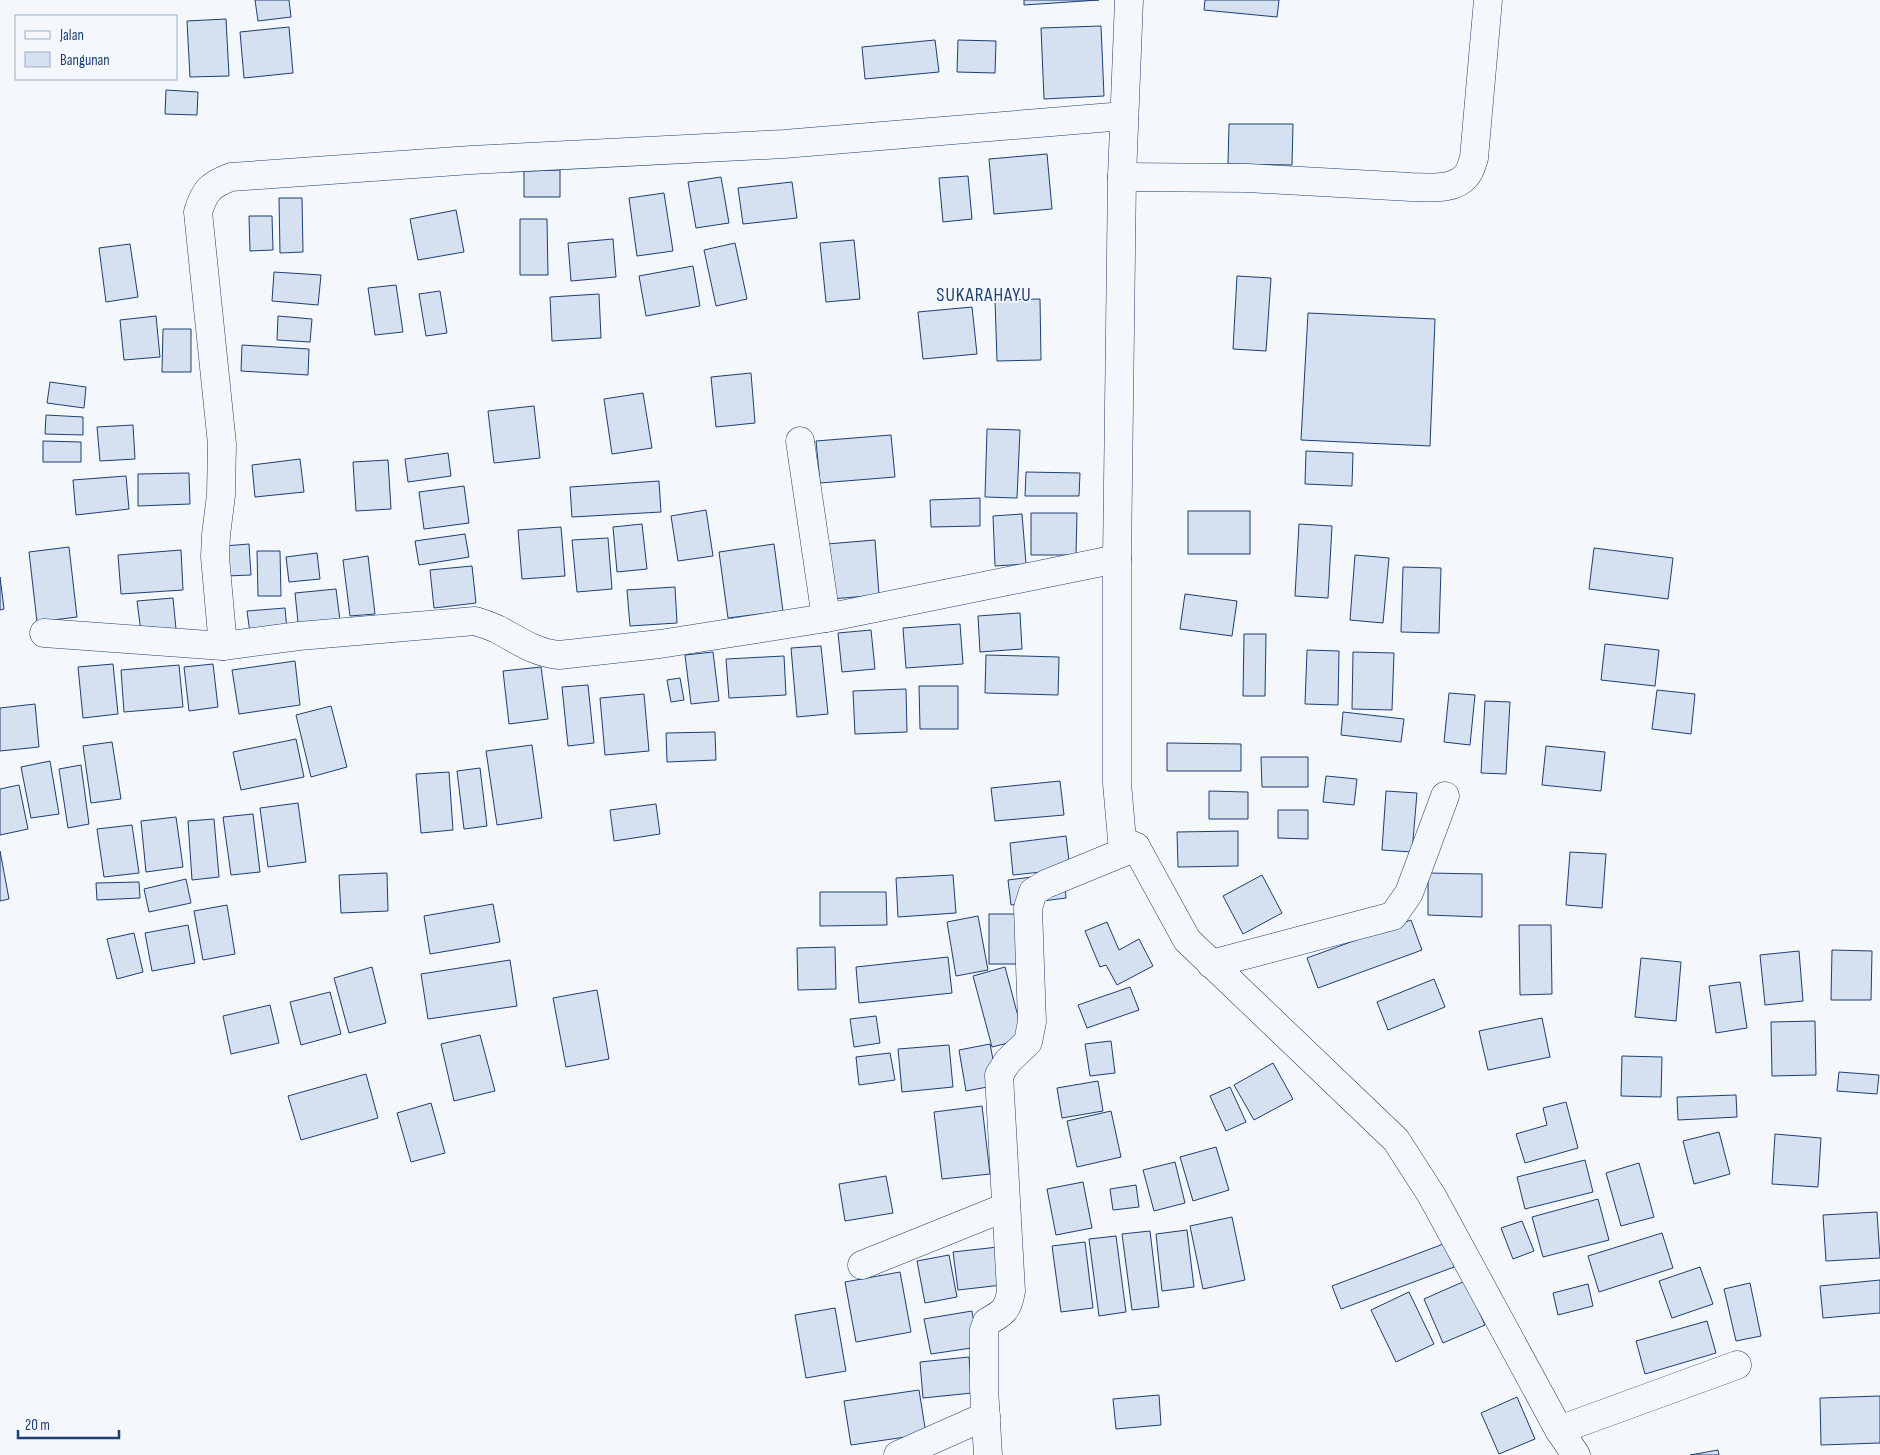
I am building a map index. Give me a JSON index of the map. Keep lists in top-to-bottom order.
{
  "districts": ["SUKARAHAYU"],
  "legend": ["Jalan", "Bangunan"],
  "scale_bar": "20 m"
}
